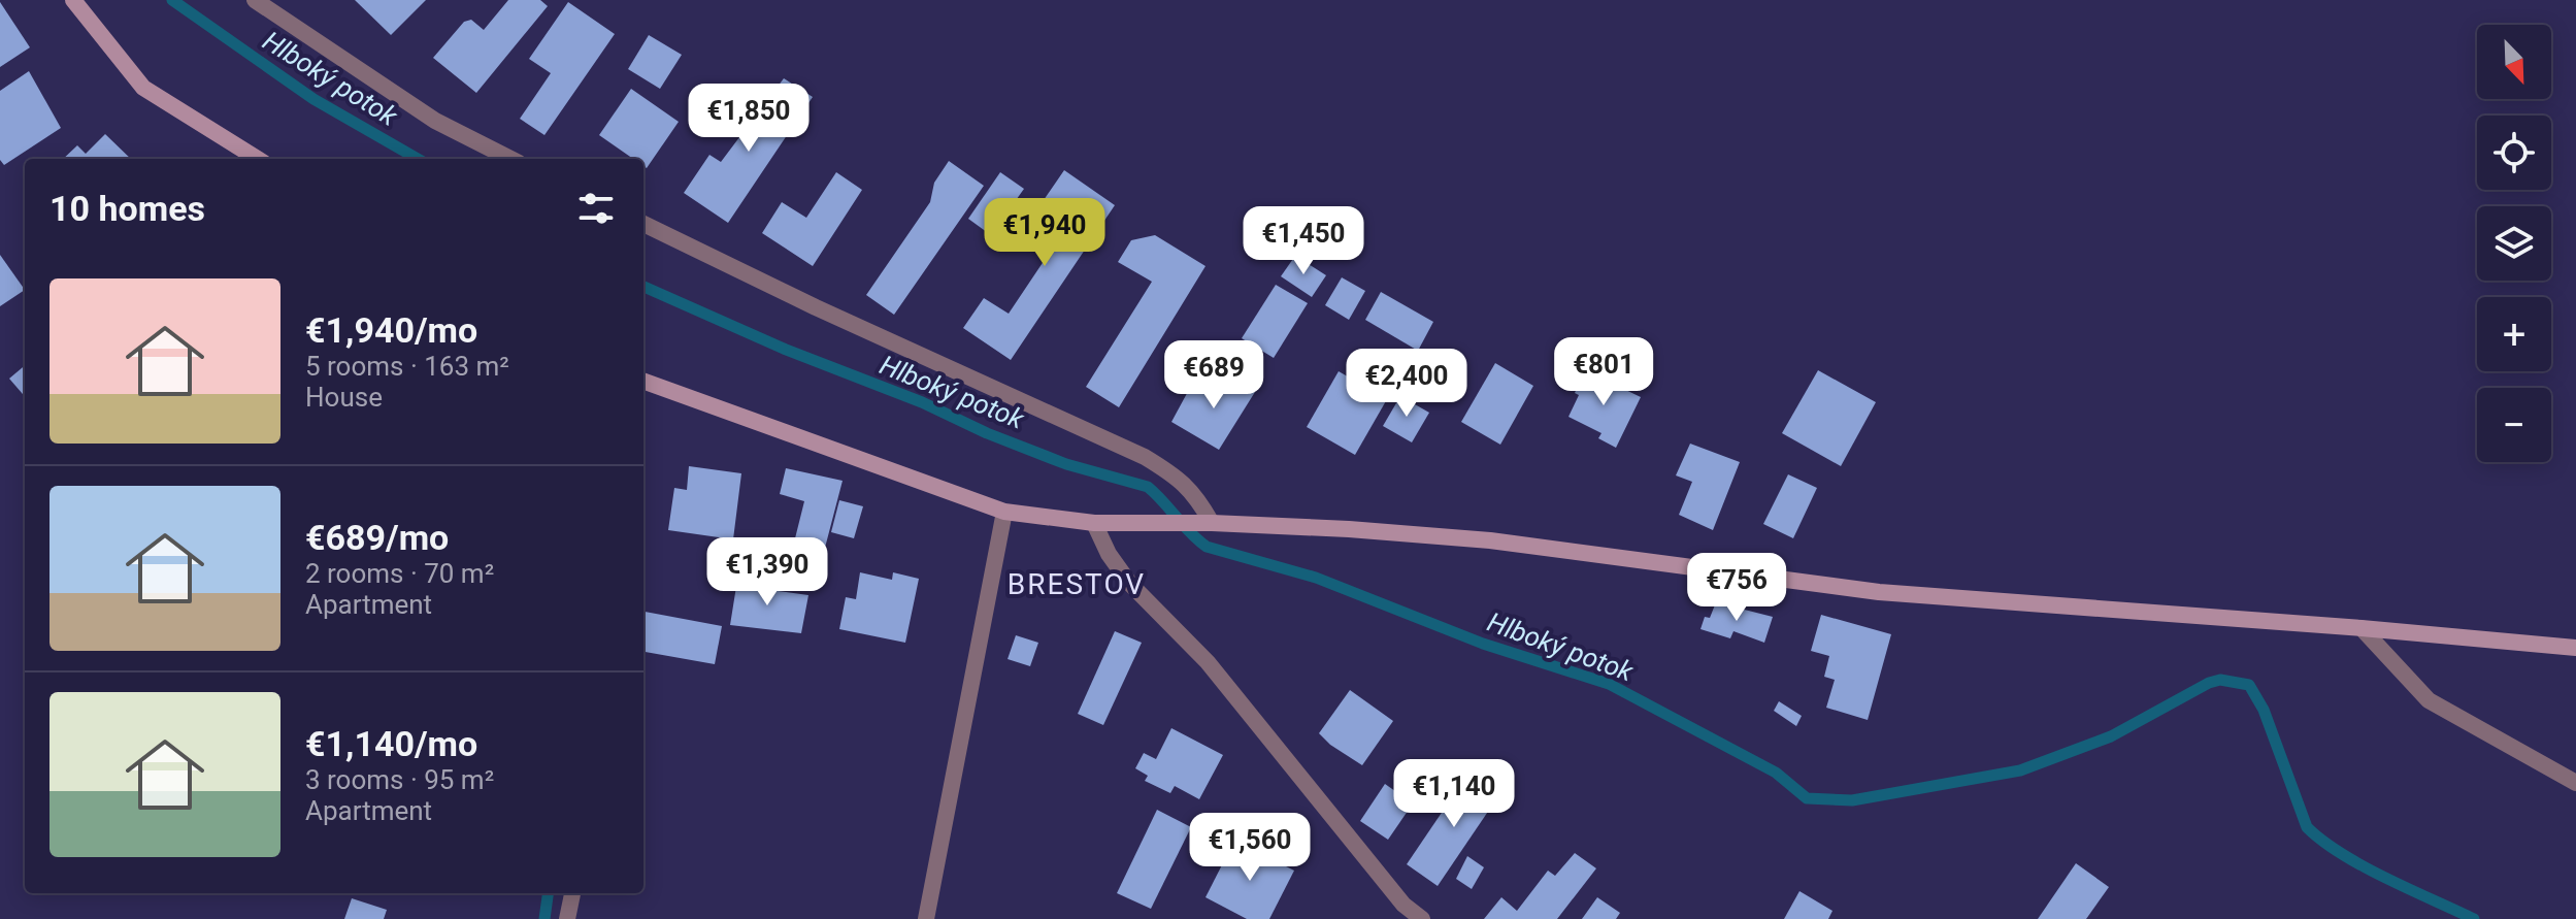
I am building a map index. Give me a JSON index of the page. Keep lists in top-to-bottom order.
{
  "districts": ["BRESTOV"],
  "water": ["Hlboký potok"],
  "north": "bottom right",
  "page": {
    "map_buttons": ["+", "−"],
    "price": [
      "€1,850",
      "€1,940",
      "€1,450",
      "€801",
      "€689",
      "€2,400",
      "€1,390",
      "€756",
      "€1,140",
      "€1,560"
    ],
    "heading": "10 homes",
    "list": [
      {
        "name": "€1,940/mo",
        "note": "5 rooms · 163 m² · House"
      },
      {
        "name": "€689/mo",
        "note": "2 rooms · 70 m² · Apartment"
      },
      {
        "name": "€1,140/mo",
        "note": "3 rooms · 95 m² · Apartment"
      }
    ]
  }
}
